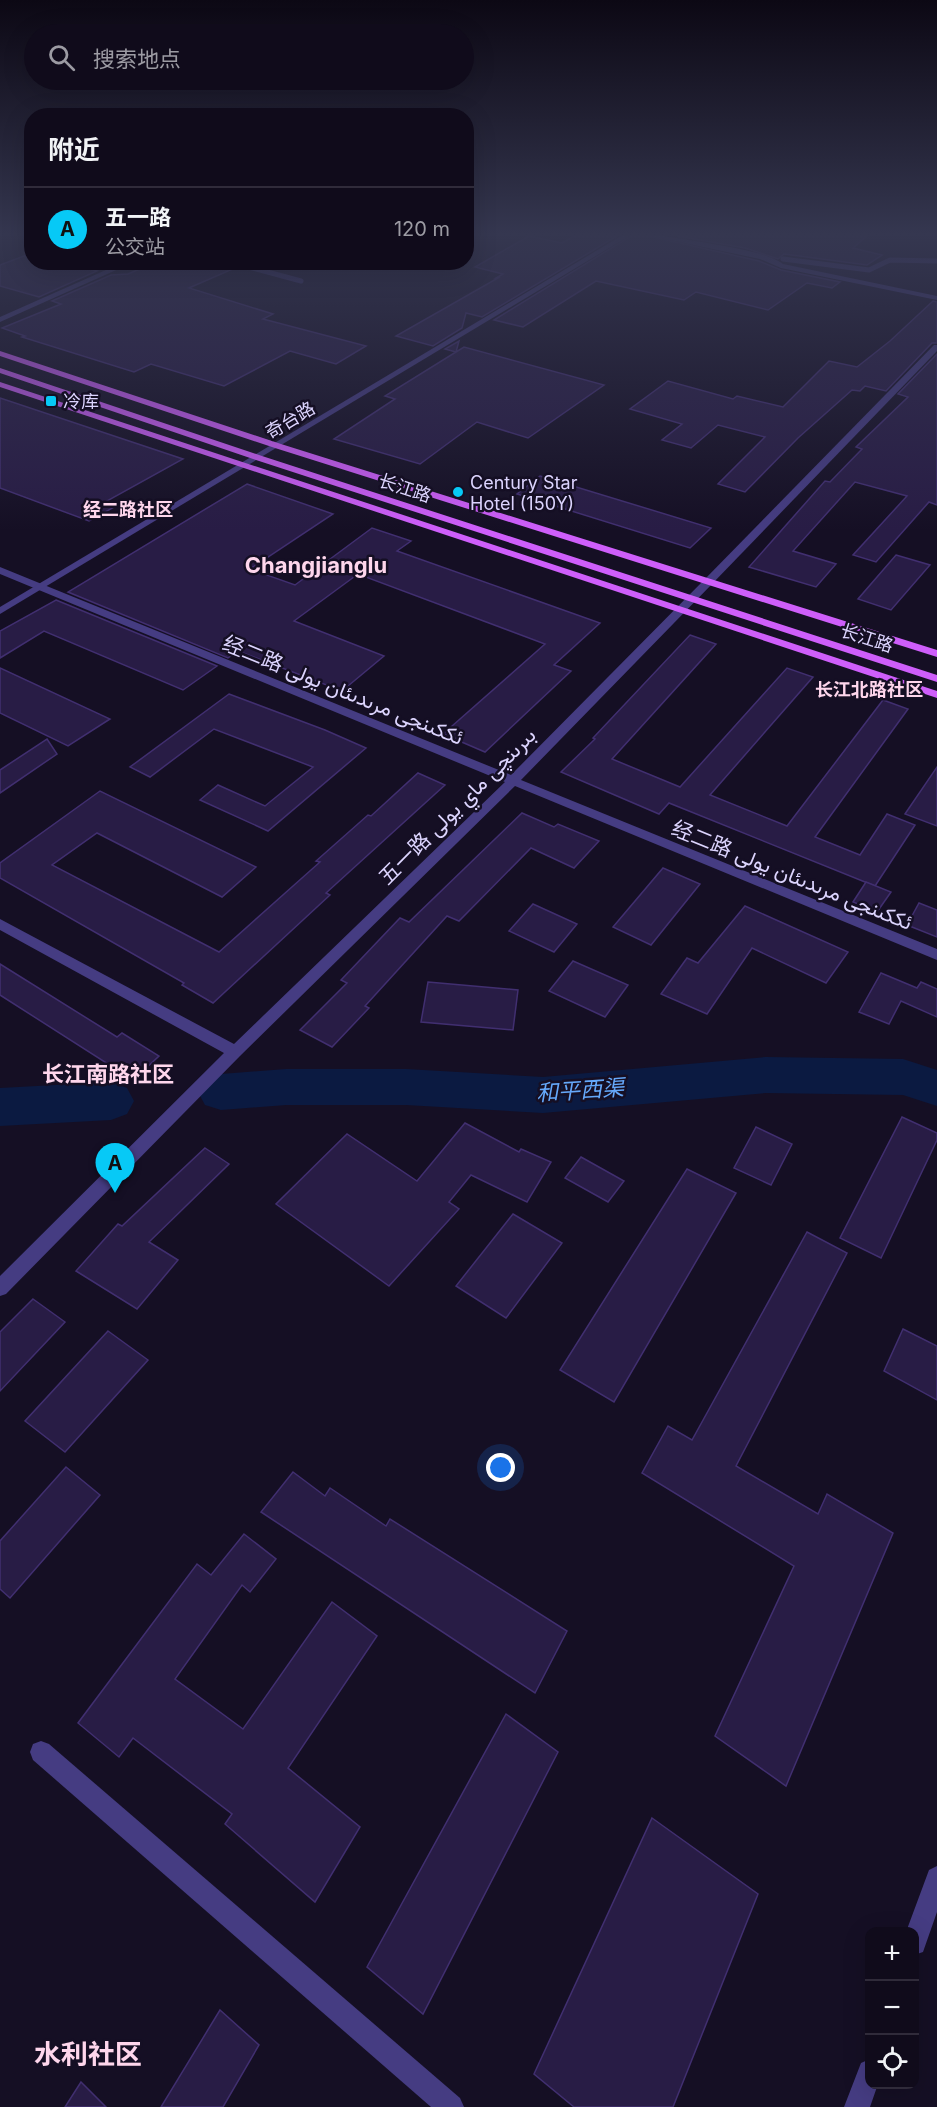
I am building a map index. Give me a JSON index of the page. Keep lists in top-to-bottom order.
{
  "streets": {
    "main road": ["长江路"],
    "street": ["奇台路", "经二路 ئككىنجى مرىدىئان يولى", "五一路 بىرىنچى ماي يولى"]
  },
  "crossings": [
    ["奇台路", "长江路"],
    ["奇台路", "经二路 ئككىنجى مرىدىئان يولى"],
    ["长江路", "五一路 بىرىنچى ماي يولى"],
    ["经二路 ئككىنجى مرىدىئان يولى", "五一路 بىرىنچى ماي يولى"]
  ],
  "districts": [
    "经二路社区",
    "Changjianglu",
    "长江北路社区",
    "长江南路社区",
    "水利社区"
  ],
  "water": ["和平西渠"],
  "places": {
    "transit": ["冷库"],
    "other": ["Century Star Hotel (150Y)"]
  },
  "page": {
    "search": "搜索地点",
    "heading": "附近",
    "list": [
      {
        "mark": "A",
        "name": "五一路",
        "note": "公交站",
        "value": "120 m"
      }
    ],
    "pins": "A",
    "map_buttons": ["+", "−"]
  }
}
